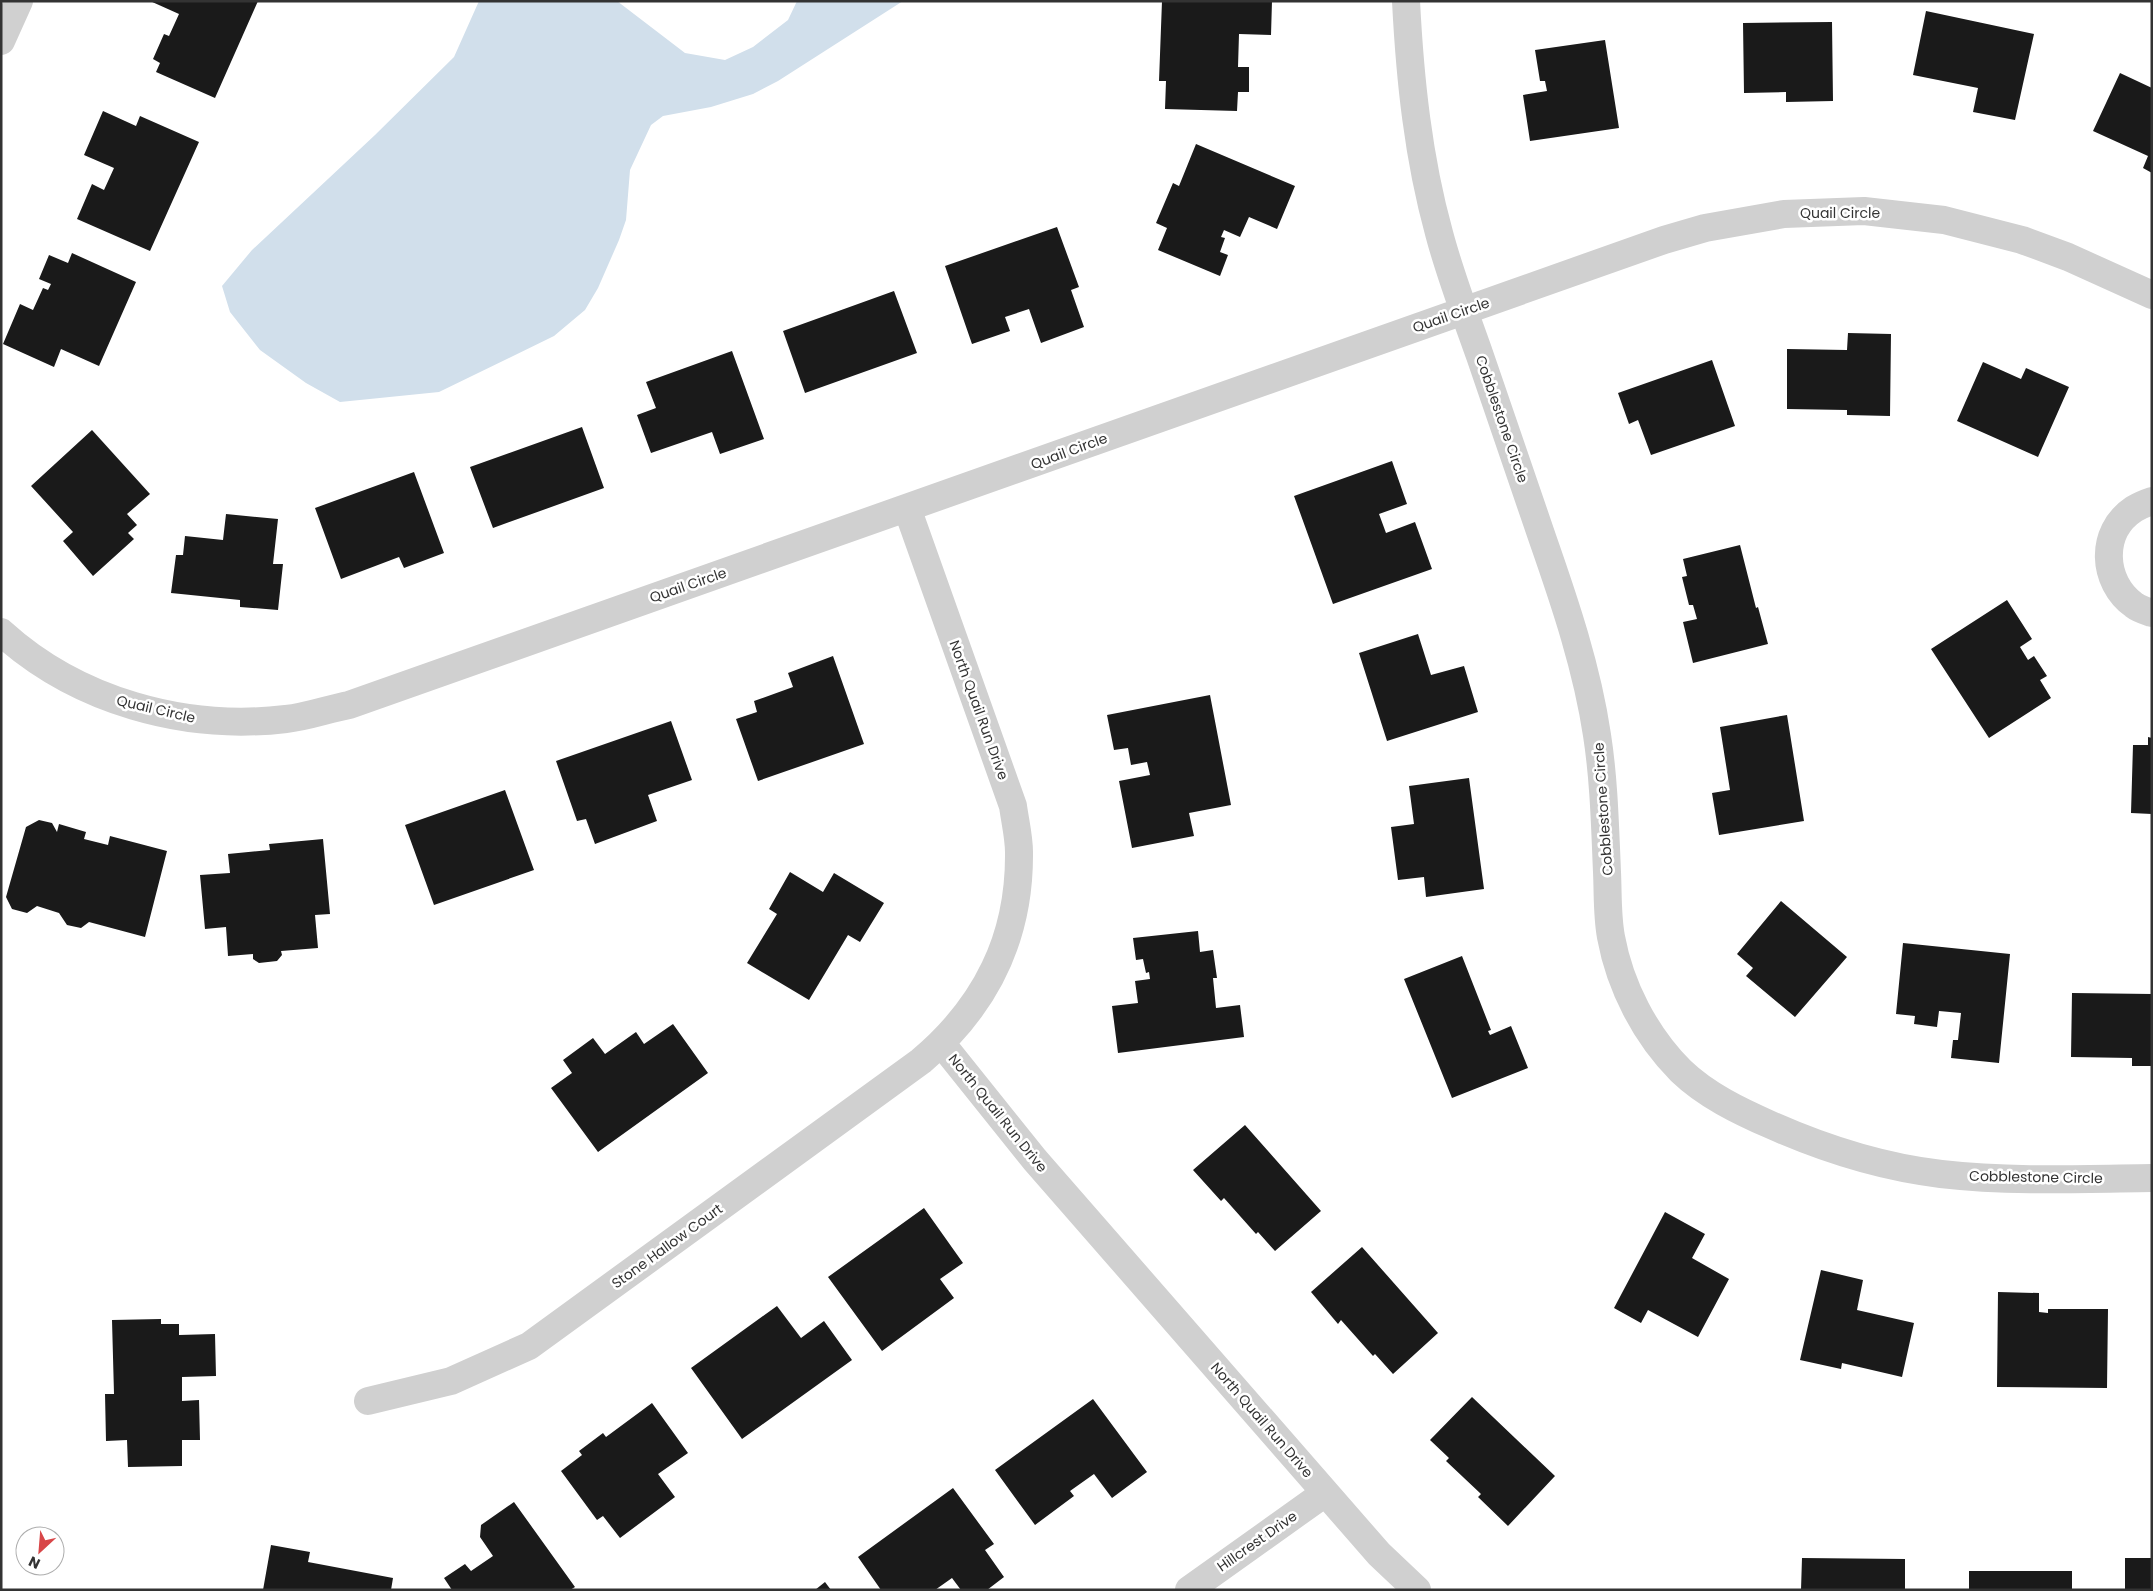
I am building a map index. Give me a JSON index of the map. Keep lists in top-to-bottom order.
{
  "streets": {
    "street": [
      "Quail Circle",
      "Cobblestone Circle",
      "North Quail Run Drive",
      "Stone Hallow Court",
      "Hillcrest Drive"
    ]
  },
  "crossings": [
    ["Quail Circle", "Cobblestone Circle"],
    ["Quail Circle", "North Quail Run Drive"],
    ["North Quail Run Drive", "Stone Hallow Court"],
    ["North Quail Run Drive", "Hillcrest Drive"]
  ],
  "north": "bottom left"
}
